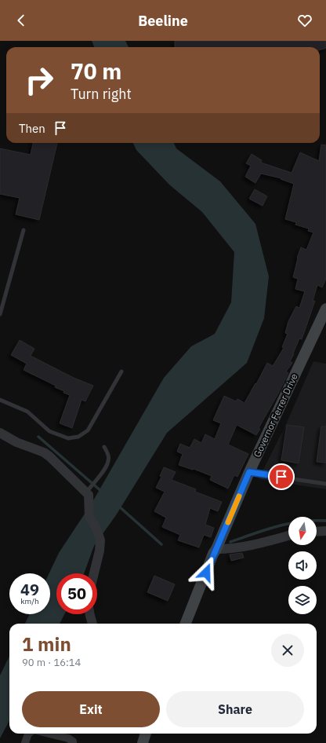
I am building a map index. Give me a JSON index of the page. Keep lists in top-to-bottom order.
{
  "streets": {
    "main road": ["Governor Ferrer Drive"]
  },
  "north": "bottom",
  "page": {
    "header": "Beeline",
    "turn": ["70 m", "Turn right"],
    "then": "Then",
    "speed": "49 km/h",
    "limit": "50",
    "heading": ["1 min", "90 m · 16:14"],
    "buttons": ["Exit", "Share"]
  }
}
